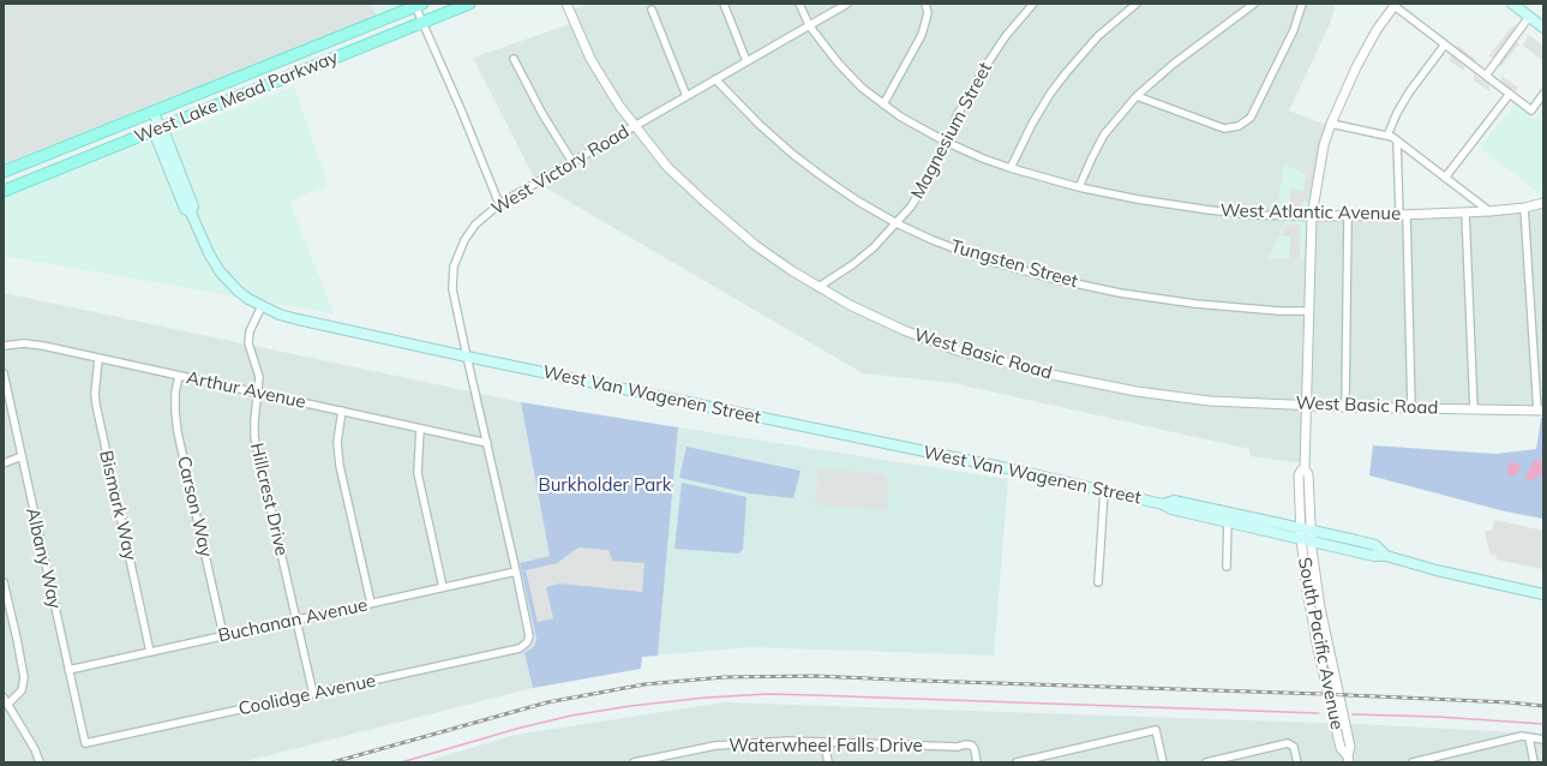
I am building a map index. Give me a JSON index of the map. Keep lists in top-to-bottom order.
{
  "streets": {
    "main road": ["West Lake Mead Parkway", "West Van Wagenen Street"],
    "street": [
      "Magnesium Street",
      "West Victory Road",
      "West Atlantic Avenue",
      "Tungsten Street",
      "West Basic Road",
      "Arthur Avenue",
      "Hillcrest Drive",
      "Bismark Way",
      "Carson Way",
      "Albany Way",
      "Buchanan Avenue",
      "South Pacific Avenue",
      "Coolidge Avenue",
      "Waterwheel Falls Drive"
    ]
  },
  "crossings": [
    ["West Lake Mead Parkway", "West Van Wagenen Street"],
    ["Magnesium Street", "West Atlantic Avenue"],
    ["Magnesium Street", "Tungsten Street"],
    ["Magnesium Street", "West Basic Road"],
    ["West Victory Road", "West Atlantic Avenue"],
    ["West Victory Road", "Tungsten Street"],
    ["West Victory Road", "West Basic Road"],
    ["West Victory Road", "Arthur Avenue"],
    ["West Victory Road", "West Van Wagenen Street"],
    ["West Victory Road", "Buchanan Avenue"],
    ["West Victory Road", "Coolidge Avenue"],
    ["West Atlantic Avenue", "South Pacific Avenue"],
    ["Tungsten Street", "South Pacific Avenue"],
    ["West Basic Road", "South Pacific Avenue"],
    ["Arthur Avenue", "Hillcrest Drive"],
    ["Arthur Avenue", "Bismark Way"],
    ["Arthur Avenue", "Carson Way"],
    ["West Van Wagenen Street", "Hillcrest Drive"],
    ["West Van Wagenen Street", "South Pacific Avenue"],
    ["Hillcrest Drive", "Buchanan Avenue"],
    ["Hillcrest Drive", "Coolidge Avenue"],
    ["Bismark Way", "Buchanan Avenue"],
    ["Carson Way", "Buchanan Avenue"],
    ["Albany Way", "Buchanan Avenue"],
    ["Albany Way", "Coolidge Avenue"]
  ],
  "parks": ["Burkholder Park"]
}
